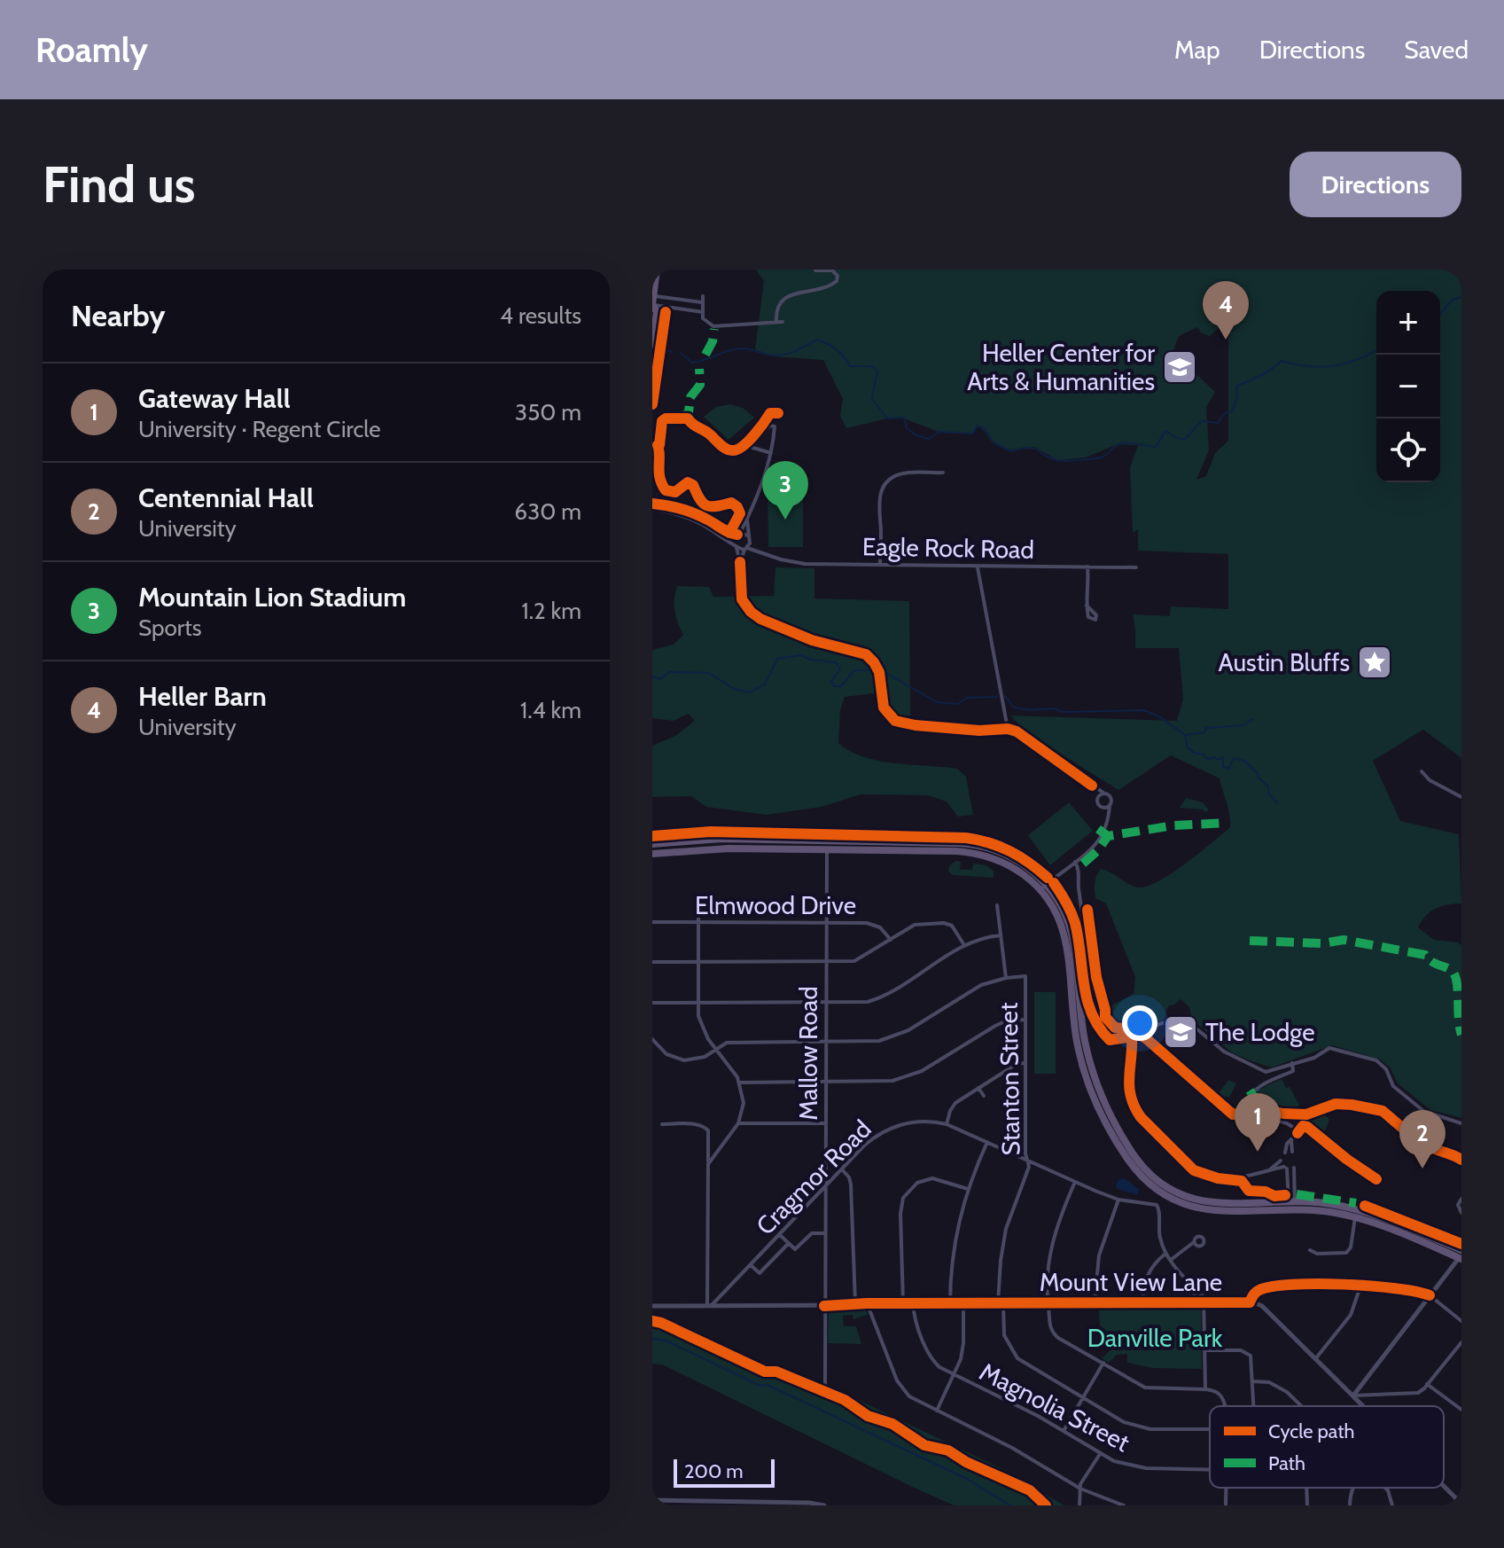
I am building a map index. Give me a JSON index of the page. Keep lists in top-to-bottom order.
{
  "streets": {
    "street": [
      "Eagle Rock Road",
      "Elmwood Drive",
      "Mallow Road",
      "Stanton Street",
      "Cragmor Road",
      "Mount View Lane",
      "Magnolia Street"
    ]
  },
  "crossings": [
    ["Elmwood Drive", "Mallow Road"],
    ["Mallow Road", "Cragmor Road"],
    ["Mallow Road", "Mount View Lane"],
    ["Stanton Street", "Cragmor Road"],
    ["Stanton Street", "Mount View Lane"],
    ["Cragmor Road", "Mount View Lane"],
    ["Mount View Lane", "Magnolia Street"]
  ],
  "parks": ["Danville Park"],
  "places": {
    "school or university": ["Heller Center for Arts & Humanities", "The Lodge"],
    "place": ["Austin Bluffs"]
  },
  "legend": ["Cycle path", "Path"],
  "scale_bar": "200 m",
  "page": {
    "header": "Roamly",
    "nav": ["Map", "Directions", "Saved"],
    "buttons": "Directions",
    "title": "Find us",
    "heading": ["Nearby", "4 results"],
    "pins": [
      "4",
      "3",
      "1",
      "2"
    ],
    "map_buttons": ["+", "−"],
    "list": [
      {
        "mark": "1",
        "name": "Gateway Hall",
        "note": "University · Regent Circle",
        "value": "350 m"
      },
      {
        "mark": "2",
        "name": "Centennial Hall",
        "note": "University",
        "value": "630 m"
      },
      {
        "mark": "3",
        "name": "Mountain Lion Stadium",
        "note": "Sports",
        "value": "1.2 km"
      },
      {
        "mark": "4",
        "name": "Heller Barn",
        "note": "University",
        "value": "1.4 km"
      }
    ],
    "scale": "200 m"
  }
}
